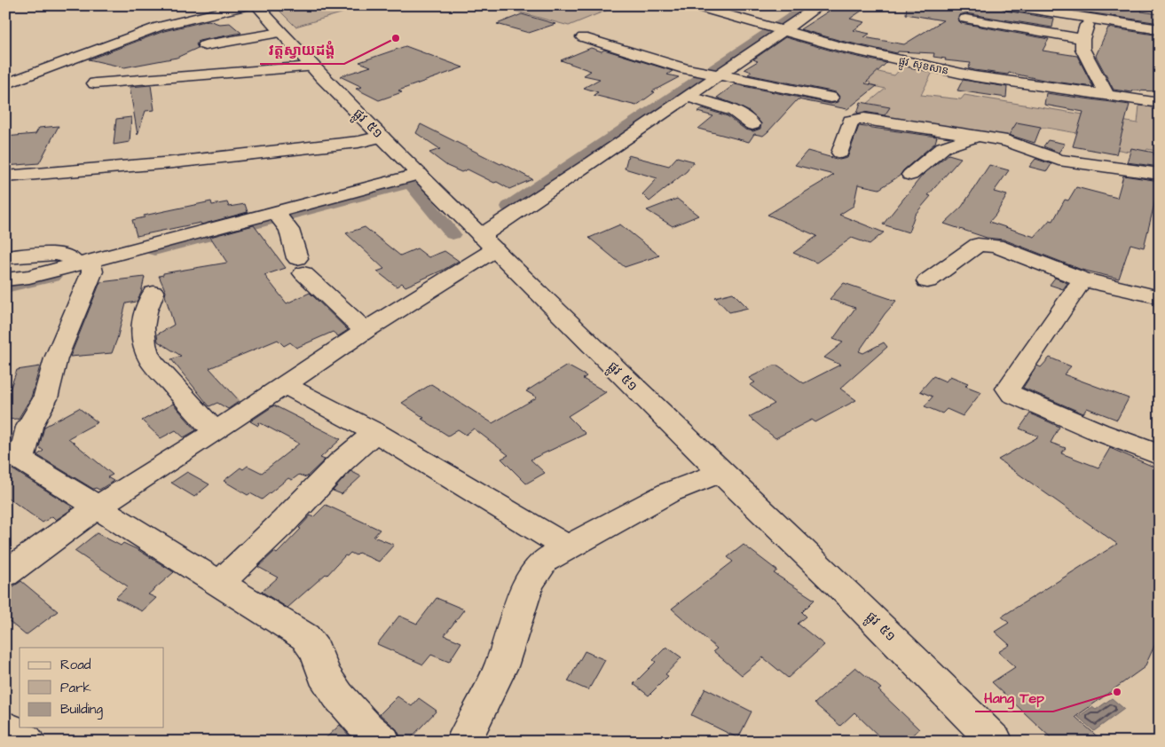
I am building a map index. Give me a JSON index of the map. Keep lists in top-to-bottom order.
{
  "streets": {
    "street": ["ផ្លូវ សុខសាន", "ផ្លូវ ៥១"]
  },
  "places": ["វត្តស្វាយដង្គំ", "Hang Tep"],
  "legend": ["Road", "Park", "Building"]
}
